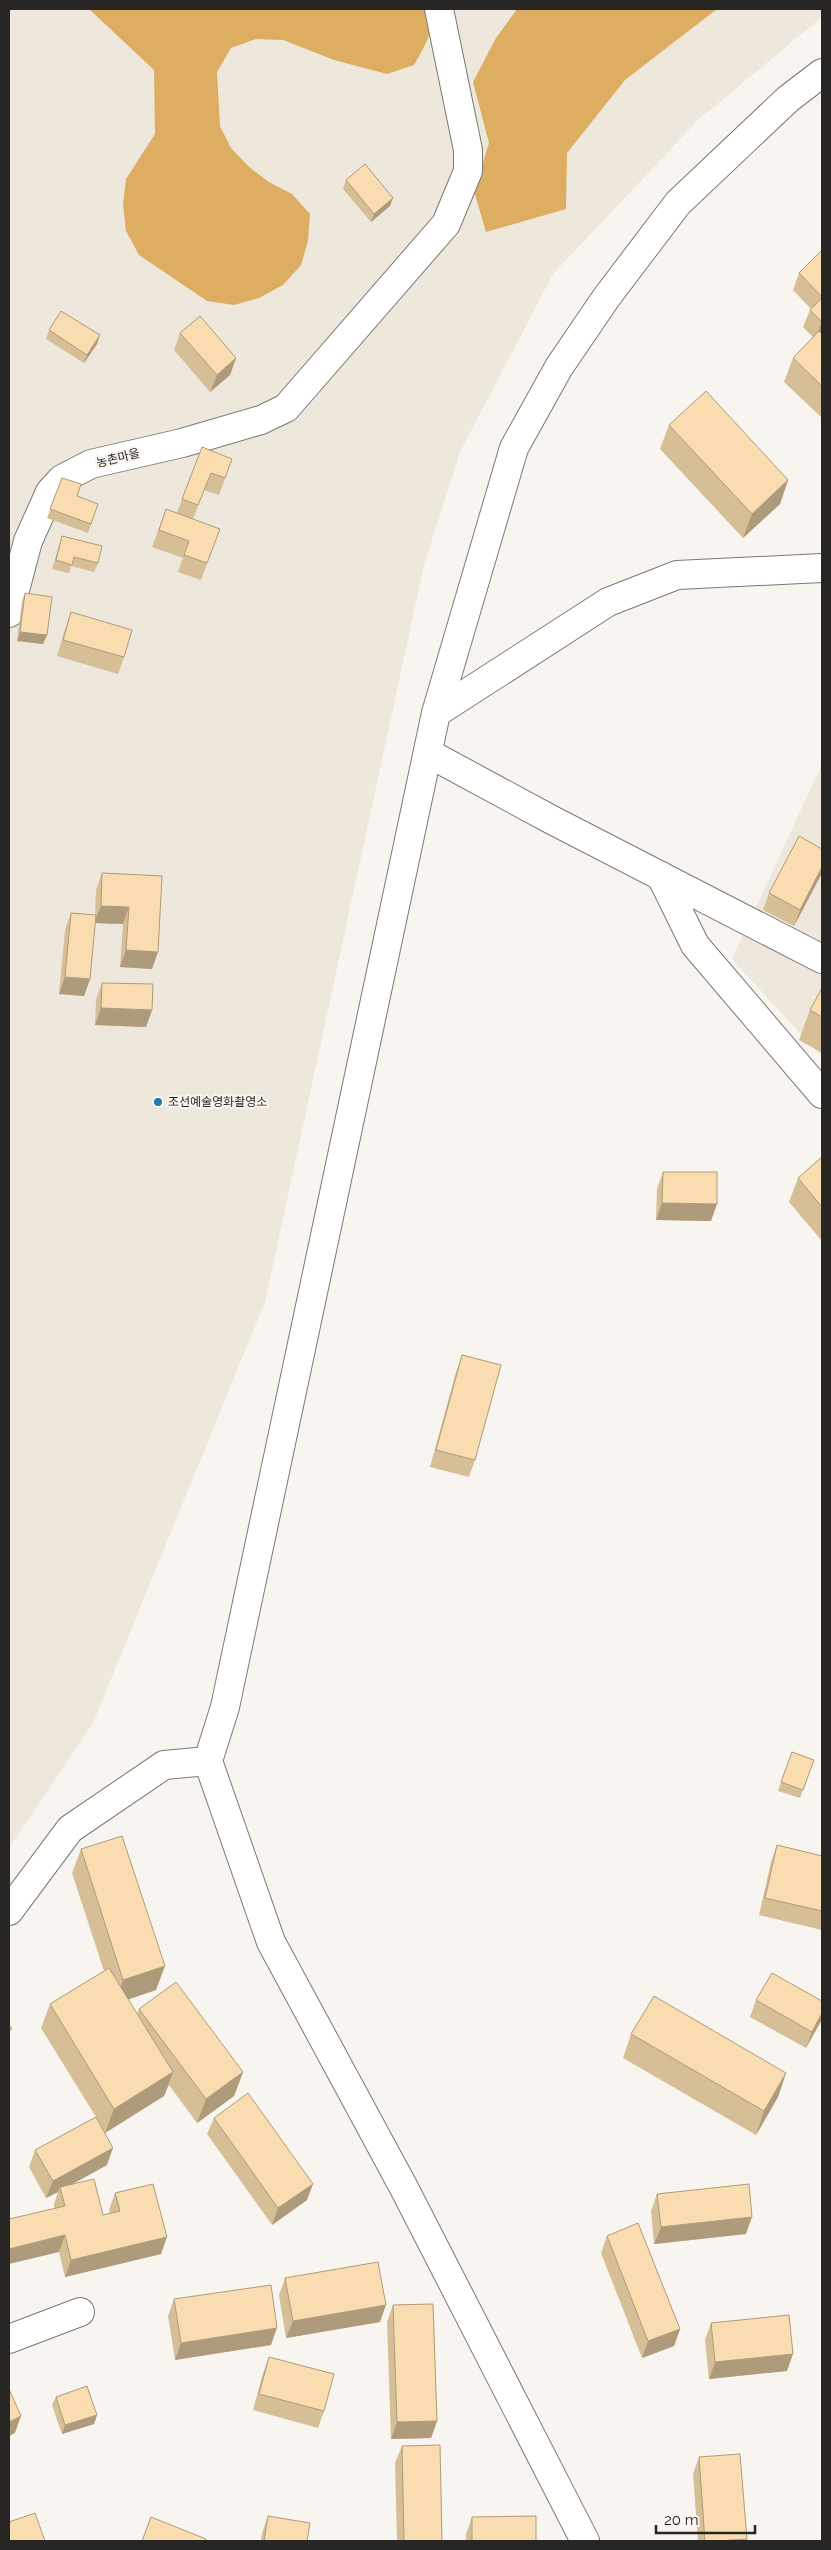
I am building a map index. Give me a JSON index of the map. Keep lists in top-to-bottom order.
{
  "streets": {
    "street": ["농촌마을"]
  },
  "places": ["조선예술영화촬영소"],
  "scale_bar": "20 m"
}
